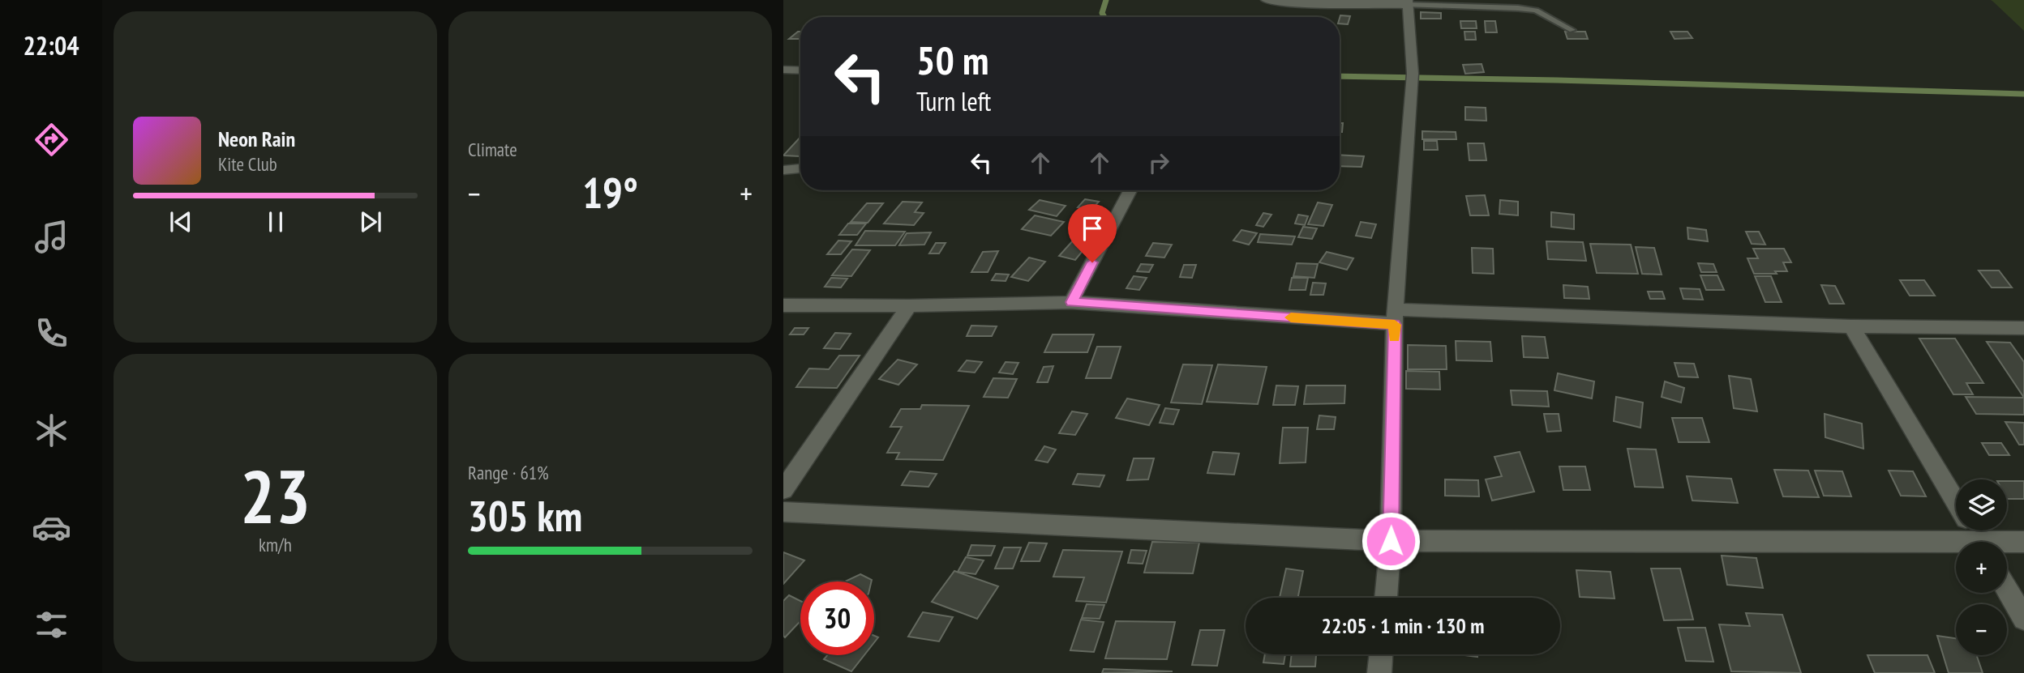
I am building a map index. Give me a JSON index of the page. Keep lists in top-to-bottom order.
{
  "page": {
    "tabs": "22:04",
    "tile": [
      "Climate",
      ["23", "km/h"],
      ["Range · 61%", "305 km"]
    ],
    "turn": ["50 m", "Turn left"],
    "song": ["Neon Rain", "Kite Club"],
    "heat": ["−", "19°", "+"],
    "map_buttons": ["+", "−"],
    "limit": "30",
    "trip": "22:05 · 1 min · 130 m"
  }
}
